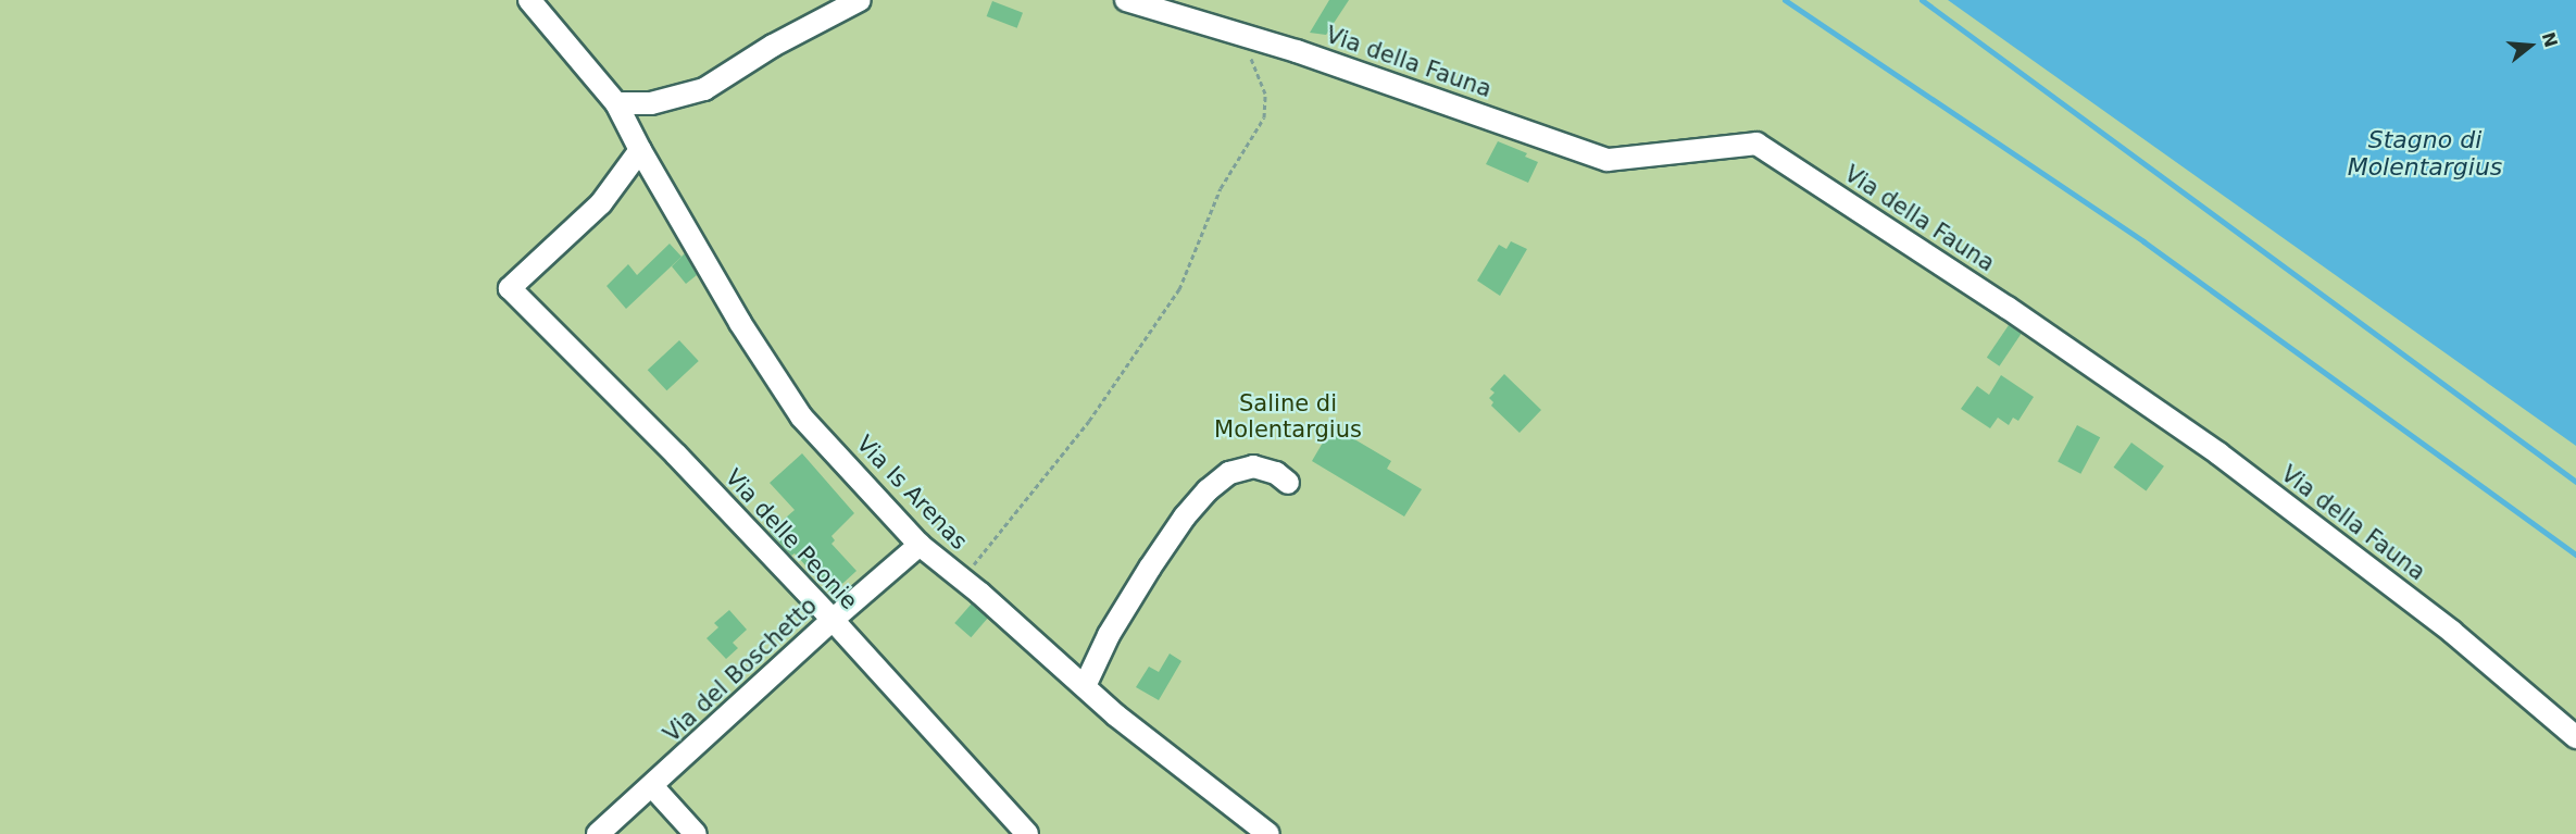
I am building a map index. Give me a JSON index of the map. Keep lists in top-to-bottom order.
{
  "streets": {
    "street": [
      "Via della Fauna",
      "Via Is Arenas",
      "Via delle Peonie",
      "Via del Boschetto"
    ]
  },
  "crossings": [
    ["Via Is Arenas", "Via delle Peonie"],
    ["Via Is Arenas", "Via del Boschetto"],
    ["Via delle Peonie", "Via del Boschetto"]
  ],
  "water": ["Stagno di Molentargius"],
  "parks": ["Saline di Molentargius"],
  "north": "right"
}
